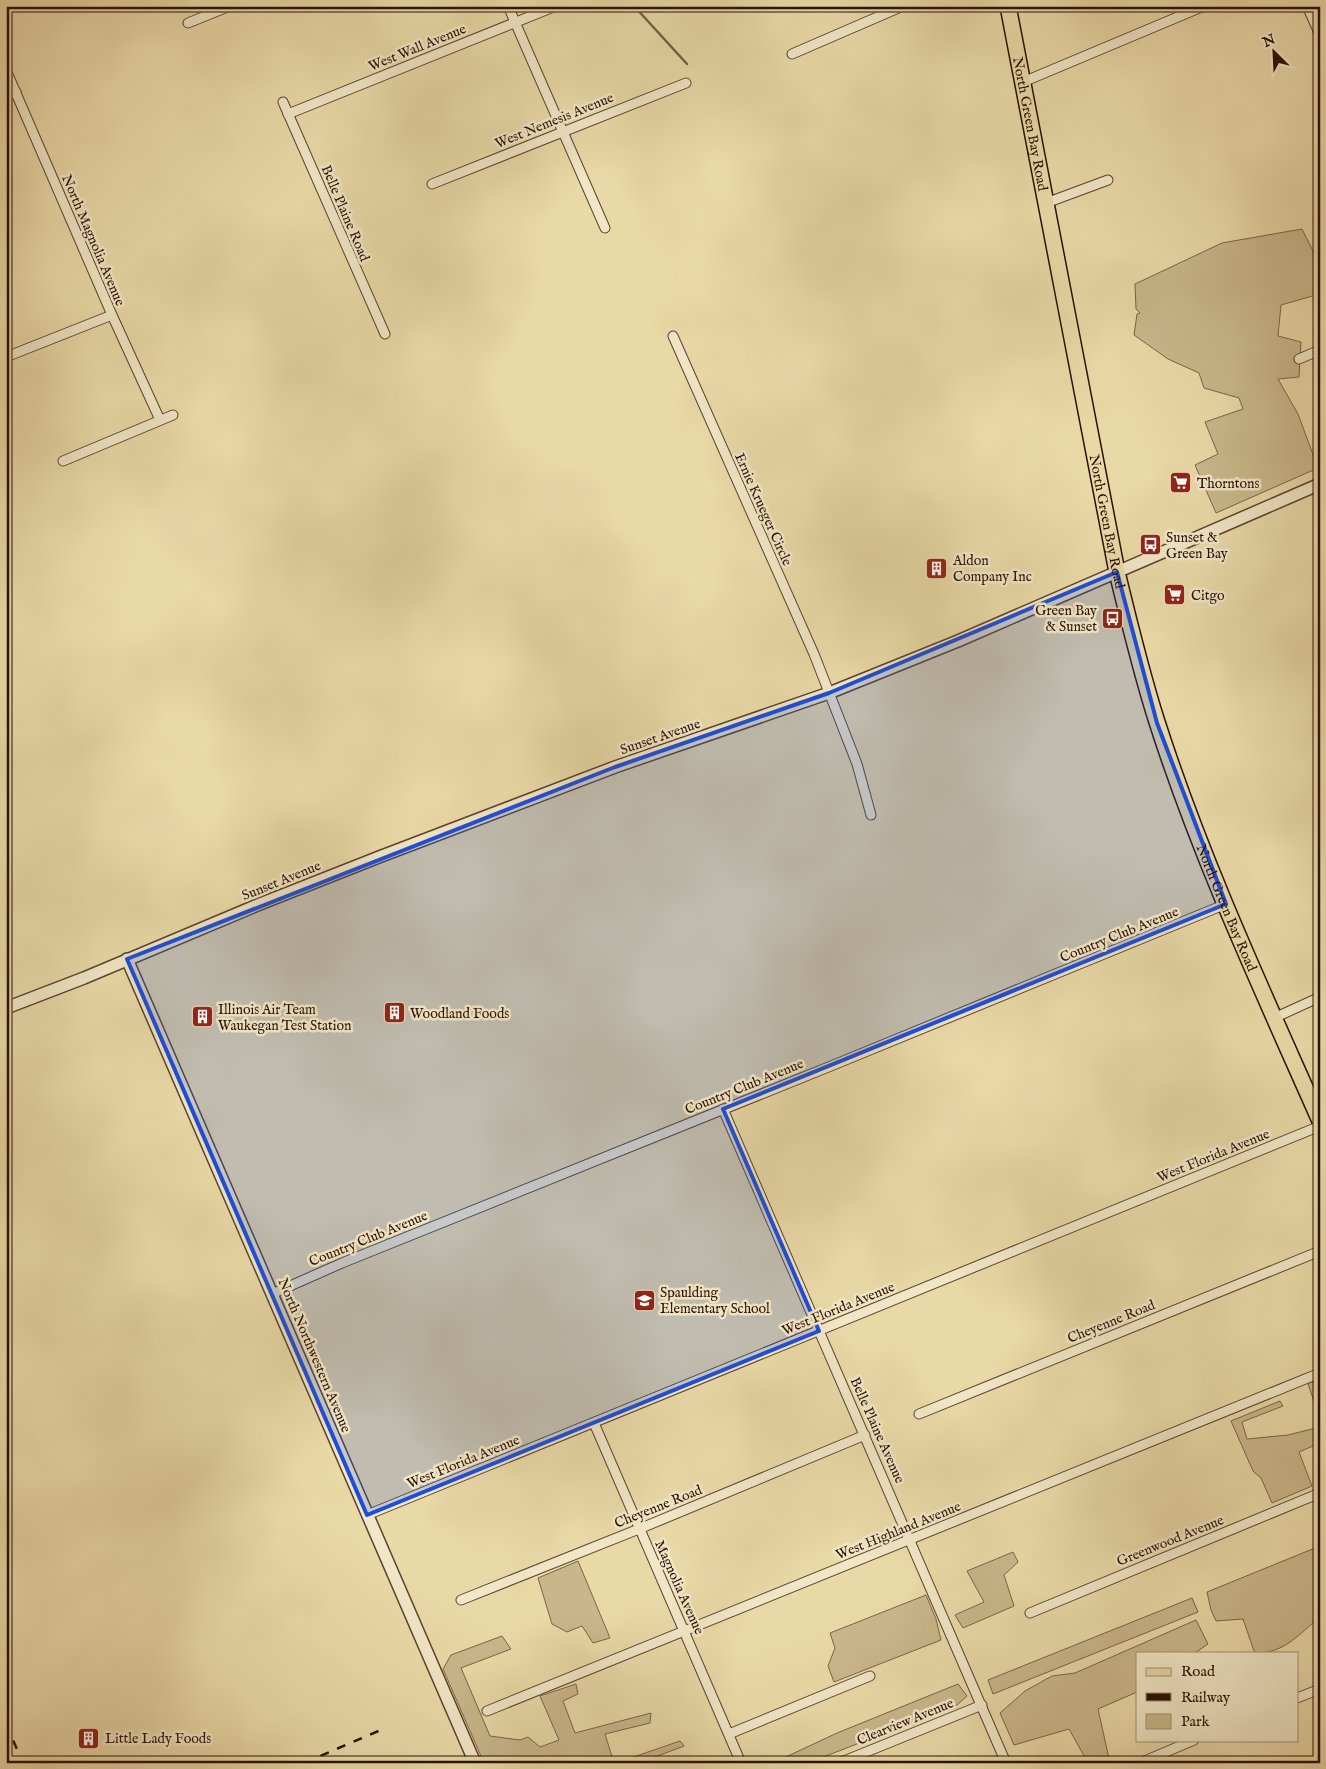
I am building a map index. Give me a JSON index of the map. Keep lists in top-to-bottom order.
{
  "streets": {
    "main road": ["North Green Bay Road"],
    "street": [
      "West Wall Avenue",
      "West Nemesis Avenue",
      "Belle Plaine Road",
      "North Magnolia Avenue",
      "Ernie Krueger Circle",
      "Sunset Avenue",
      "Country Club Avenue",
      "West Florida Avenue",
      "Cheyenne Road",
      "North Northwestern Avenue",
      "Belle Plaine Avenue",
      "West Highland Avenue",
      "Greenwood Avenue",
      "Magnolia Avenue",
      "Clearview Avenue"
    ]
  },
  "crossings": [
    ["West Wall Avenue", "Belle Plaine Road"],
    ["North Green Bay Road", "Sunset Avenue"],
    ["North Green Bay Road", "Country Club Avenue"],
    ["Ernie Krueger Circle", "Sunset Avenue"],
    ["Sunset Avenue", "North Northwestern Avenue"],
    ["Country Club Avenue", "North Northwestern Avenue"],
    ["Country Club Avenue", "Belle Plaine Avenue"],
    ["West Florida Avenue", "North Northwestern Avenue"],
    ["West Florida Avenue", "Belle Plaine Avenue"],
    ["West Florida Avenue", "Magnolia Avenue"],
    ["Cheyenne Road", "Belle Plaine Avenue"],
    ["Cheyenne Road", "Magnolia Avenue"],
    ["Belle Plaine Avenue", "West Highland Avenue"],
    ["Belle Plaine Avenue", "Clearview Avenue"],
    ["West Highland Avenue", "Magnolia Avenue"]
  ],
  "places": {
    "supermarket": ["Thorntons", "Citgo"],
    "bus stop": ["Sunset & Green Bay", "Green Bay & Sunset"],
    "building": [
      "Aldon Company Inc",
      "Woodland Foods",
      "Illinois Air Team Waukegan Test Station",
      "Little Lady Foods"
    ],
    "school or university": ["Spaulding Elementary School"]
  },
  "legend": ["Road", "Railway", "Park"],
  "north": "top left"
}
